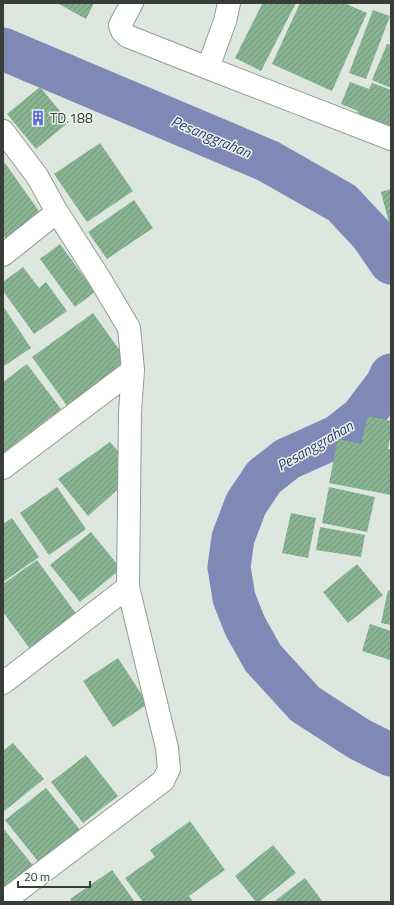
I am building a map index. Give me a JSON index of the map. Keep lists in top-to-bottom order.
{
  "water": ["Pesanggrahan"],
  "places": {
    "building": ["TD.188"]
  },
  "scale_bar": "20 m"
}
